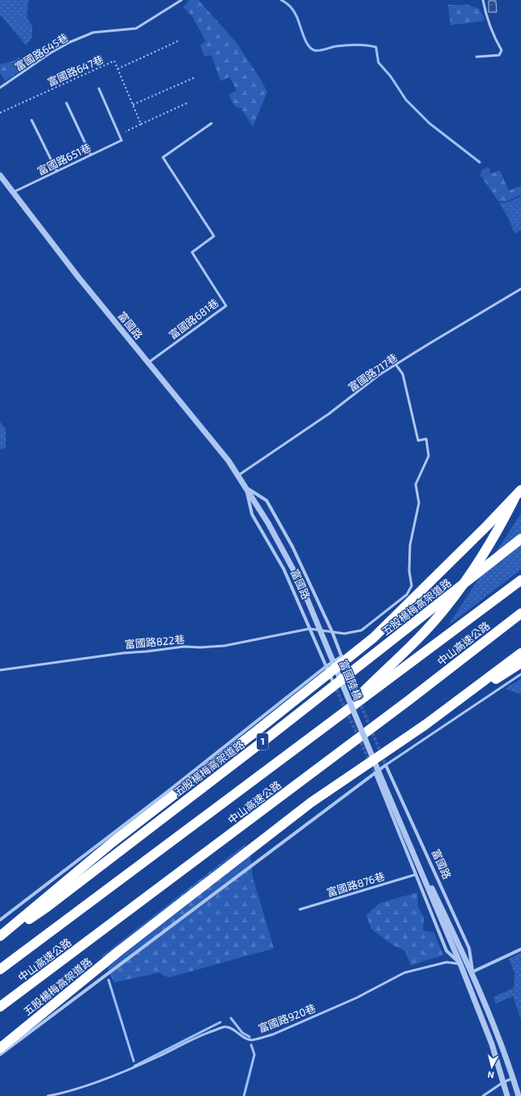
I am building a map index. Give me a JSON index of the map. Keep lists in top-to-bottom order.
{
  "streets": {
    "highway": ["五股楊梅高架道路", "中山高速公路", "1"],
    "street": ["富國路", "富國陸橋"],
    "lane": [
      "富國路645巷",
      "富國路651巷",
      "富國路681巷",
      "富國路717巷",
      "富國路822巷",
      "富國路876巷",
      "富國路920巷"
    ],
    "path": ["富國路647巷"]
  },
  "crossings": [
    ["富國路651巷", "富國路"],
    ["富國路681巷", "富國路"],
    ["富國路", "富國路717巷"],
    ["富國路", "富國路822巷"],
    ["富國路", "富國陸橋"],
    ["富國路", "富國路876巷"],
    ["富國路", "富國路920巷"],
    ["富國路717巷", "富國路822巷"]
  ],
  "north": "bottom"
}
